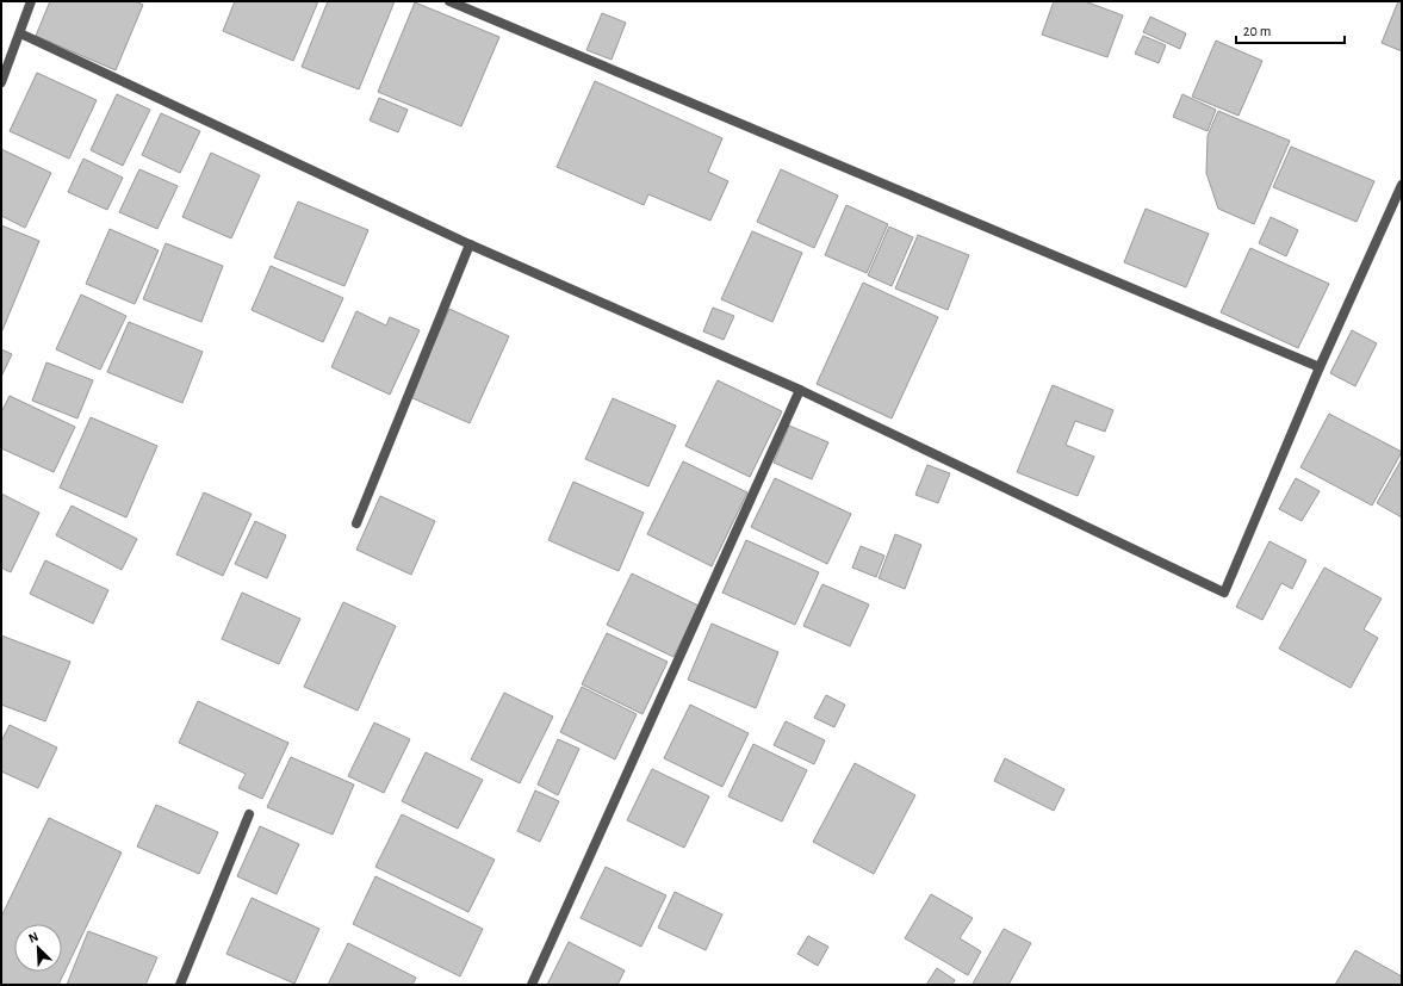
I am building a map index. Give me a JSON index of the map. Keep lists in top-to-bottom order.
{
  "scale_bar": "20 m",
  "north": "top left"
}
